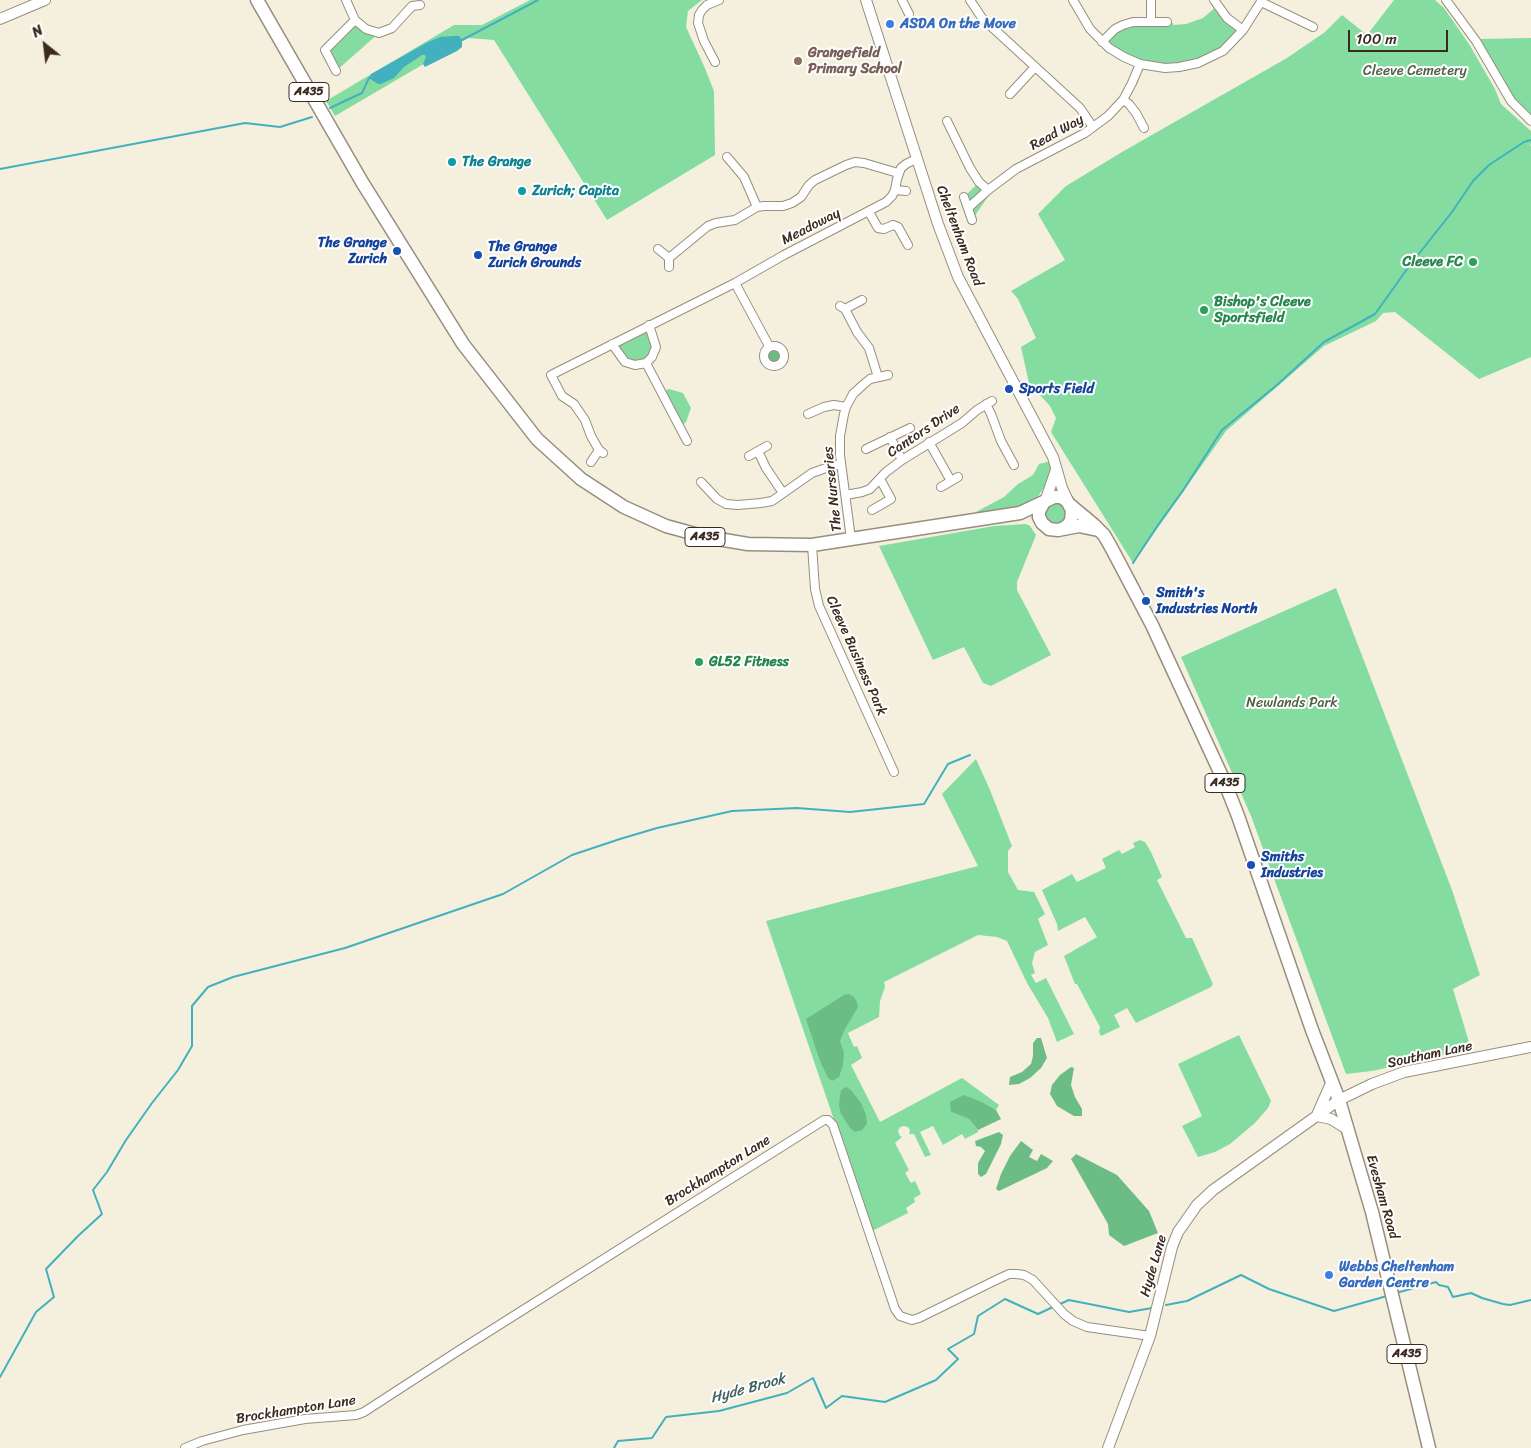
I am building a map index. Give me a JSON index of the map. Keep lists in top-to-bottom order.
{
  "streets": {
    "main road": ["A435", "Evesham Road"],
    "street": [
      "Read Way",
      "Meadoway",
      "Cheltenham Road",
      "Cantors Drive",
      "The Nurseries",
      "Cleeve Business Park",
      "Southam Lane",
      "Brockhampton Lane",
      "Hyde Lane"
    ]
  },
  "crossings": [
    ["A435", "Cheltenham Road"],
    ["A435", "The Nurseries"],
    ["A435", "Cleeve Business Park"],
    ["A435", "Southam Lane"],
    ["A435", "Evesham Road"],
    ["A435", "Hyde Lane"],
    ["Cantors Drive", "The Nurseries"],
    ["Southam Lane", "Evesham Road"],
    ["Southam Lane", "Hyde Lane"],
    ["Brockhampton Lane", "Hyde Lane"],
    ["Evesham Road", "Hyde Lane"]
  ],
  "water": ["Hyde Brook"],
  "parks": ["Cleeve Cemetery", "Newlands Park"],
  "places": [
    "ASDA On the Move",
    "Grangefield Primary School",
    "The Grange",
    "Zurich; Capita",
    "The Grange Zurich",
    "The Grange Zurich Grounds",
    "Cleeve FC",
    "Bishop's Cleeve Sportsfield",
    "Sports Field",
    "Smith's Industries North",
    "GL52 Fitness",
    "Smiths Industries",
    "Webbs Cheltenham Garden Centre"
  ],
  "scale_bar": "100 m",
  "north": "top left"
}
